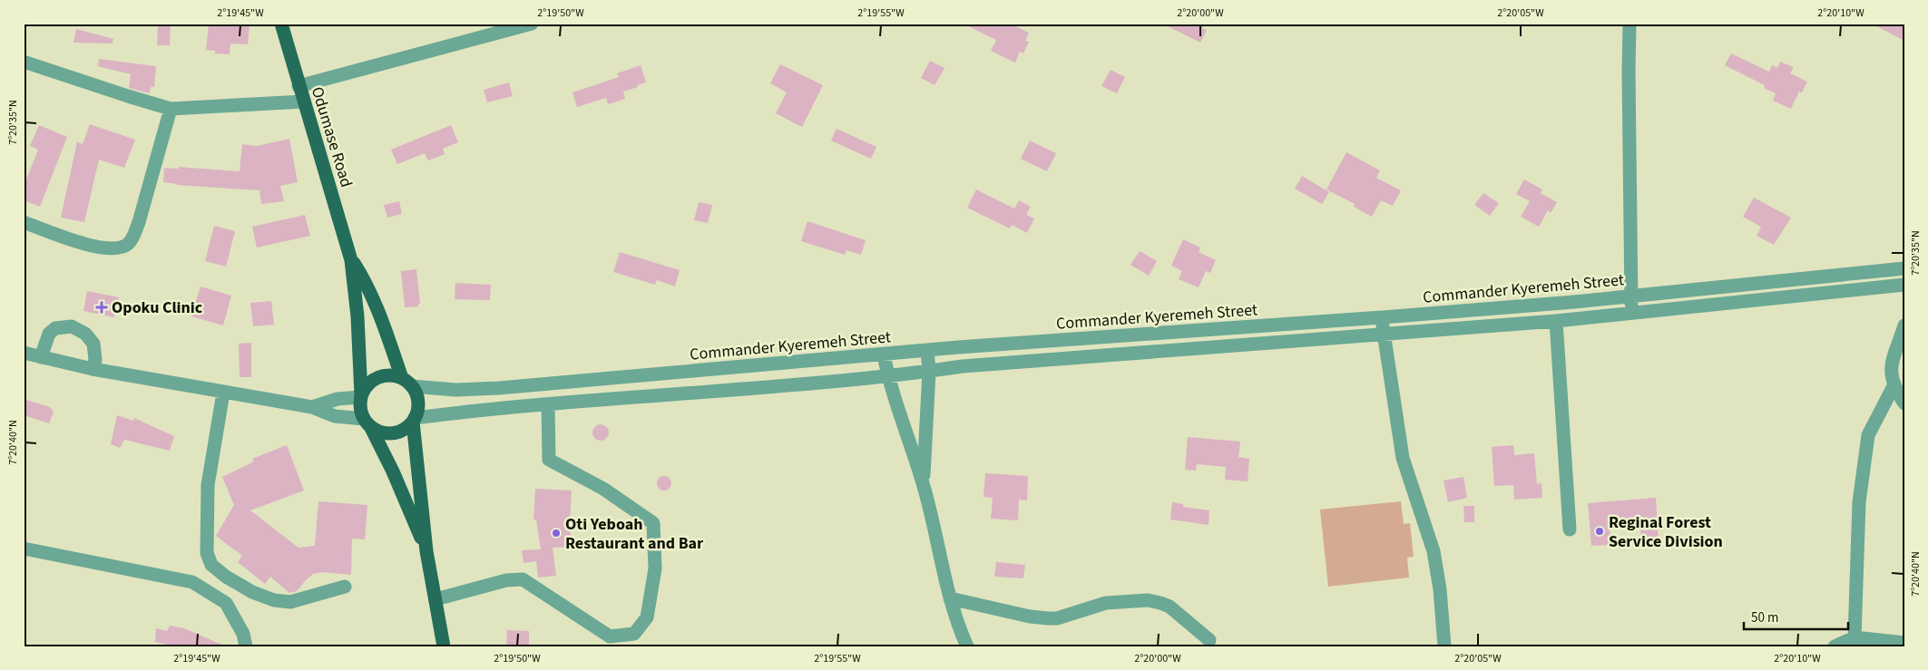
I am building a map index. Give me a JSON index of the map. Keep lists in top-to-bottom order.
{
  "streets": {
    "main road": ["Odumase Road"],
    "street": ["Commander Kyeremeh Street"]
  },
  "crossings": [
    ["Odumase Road", "Commander Kyeremeh Street"]
  ],
  "places": {
    "health": ["Opoku Clinic"],
    "other": ["Reginal Forest Service Division", "Oti Yeboah Restaurant and Bar"]
  },
  "scale_bar": "50 m",
  "coordinates": [
    "2°19'45\"W",
    "2°19'50\"W",
    "2°19'55\"W",
    "2°20'00\"W",
    "2°20'05\"W",
    "2°20'10\"W",
    "7°20'35\"N",
    "7°20'40\"N"
  ]
}
